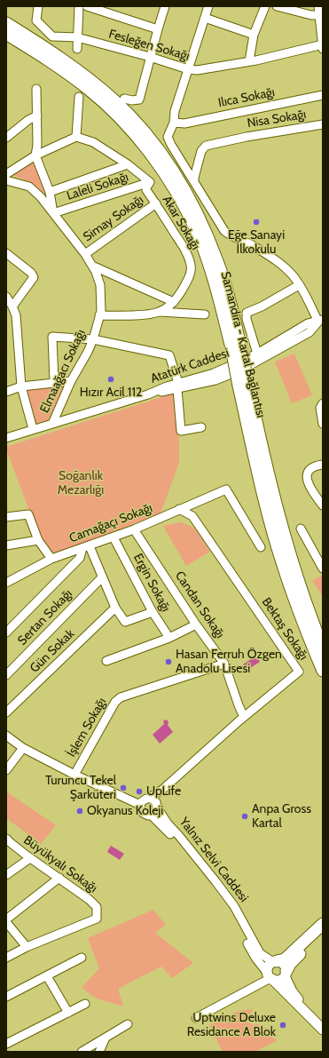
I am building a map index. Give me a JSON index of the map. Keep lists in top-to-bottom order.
{
  "streets": {
    "highway": ["Samandıra - Kartal Bağlantısı"],
    "main road": ["Yalnız Selvi Caddesi"],
    "street": [
      "Fesleğen Sokağı",
      "Ilıca Sokağı",
      "Nisa Sokağı",
      "Laleli Sokağı",
      "Simay Sokağı",
      "Akar Sokağı",
      "Atatürk Caddesi",
      "Elmaağacı Sokağı",
      "Camağaçı Sokağı",
      "Ergin Sokağı",
      "Candan Sokağı",
      "Sertan Sokağı",
      "Bektaş Sokağı",
      "Gün Sokak",
      "İşlem Sokağı",
      "Büyükyalı Sokağı"
    ]
  },
  "crossings": [
    ["Laleli Sokağı", "Akar Sokağı"],
    ["Laleli Sokağı", "Elmaağacı Sokağı"],
    ["Simay Sokağı", "Akar Sokağı"],
    ["Simay Sokağı", "Elmaağacı Sokağı"],
    ["Akar Sokağı", "Elmaağacı Sokağı"],
    ["Atatürk Caddesi", "Elmaağacı Sokağı"],
    ["Camağaçı Sokağı", "Ergin Sokağı"],
    ["Camağaçı Sokağı", "Candan Sokağı"],
    ["Camağaçı Sokağı", "Bektaş Sokağı"],
    ["Candan Sokağı", "Bektaş Sokağı"],
    ["Candan Sokağı", "İşlem Sokağı"],
    ["Bektaş Sokağı", "Yalnız Selvi Caddesi"]
  ],
  "parks": ["Soğanlık Mezarlığı"],
  "places": [
    "Eğe Sanayi İlkokulu",
    "Hızır Acil 112",
    "Hasan Ferruh Özgen Anadolu Lisesi",
    "Turuncu Tekel Şarküteri",
    "UpLife",
    "Okyanus Koleji",
    "Anpa Gross Kartal",
    "Uptwins Deluxe Residance A Blok"
  ]
}
